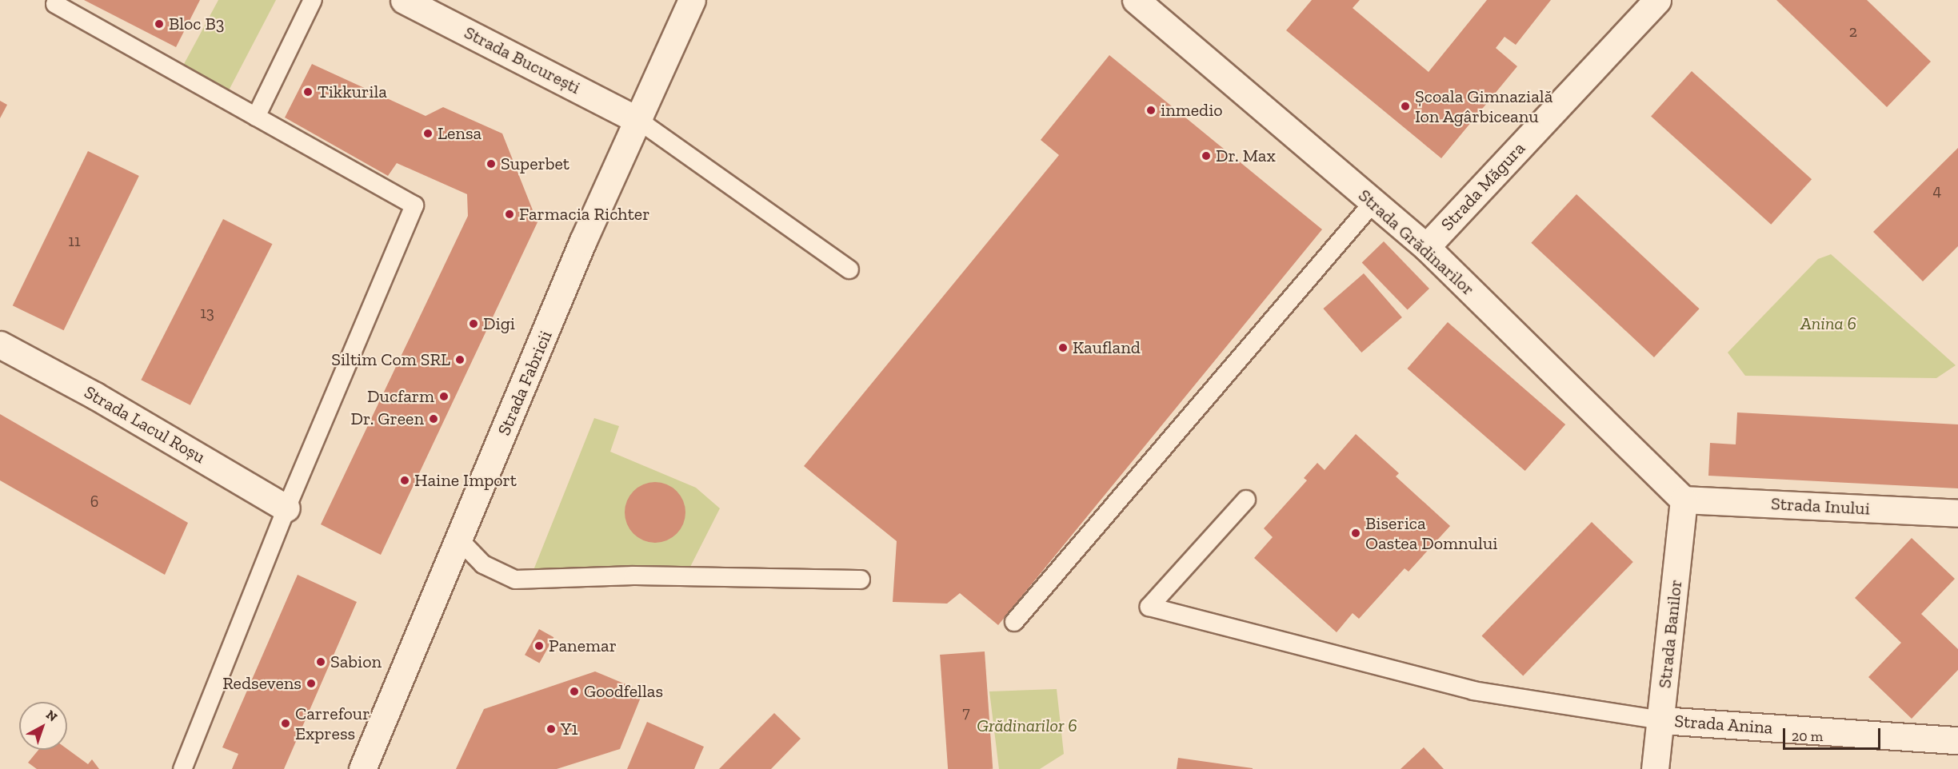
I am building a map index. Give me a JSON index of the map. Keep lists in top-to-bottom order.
{
  "streets": {
    "street": [
      "Strada București",
      "Strada Măgura",
      "Strada Grădinarilor",
      "Strada Fabricii",
      "Strada Lacul Roșu",
      "Strada Inului",
      "Strada Banilor",
      "Strada Anina"
    ]
  },
  "crossings": [
    ["Strada București", "Strada Fabricii"],
    ["Strada Măgura", "Strada Grădinarilor"],
    ["Strada Grădinarilor", "Strada Inului"],
    ["Strada Grădinarilor", "Strada Banilor"],
    ["Strada Inului", "Strada Banilor"],
    ["Strada Banilor", "Strada Anina"]
  ],
  "parks": ["Anina 6", "Grădinarilor 6"],
  "places": [
    "Bloc B3",
    "Tikkurila",
    "Școala Gimnazială Ion Agârbiceanu",
    "inmedio",
    "Lensa",
    "Dr. Max",
    "Superbet",
    "Farmacia Richter",
    "Digi",
    "Kaufland",
    "Siltim Com SRL",
    "Ducfarm",
    "Dr. Green",
    "Haine Import",
    "Biserica Oastea Domnului",
    "Panemar",
    "Sabion",
    "Redsevens",
    "Goodfellas",
    "Carrefour Express",
    "Y1"
  ],
  "house_numbers": [
    "2",
    "4",
    "11",
    "13",
    "6",
    "7"
  ],
  "scale_bar": "20 m",
  "north": "top right"
}
